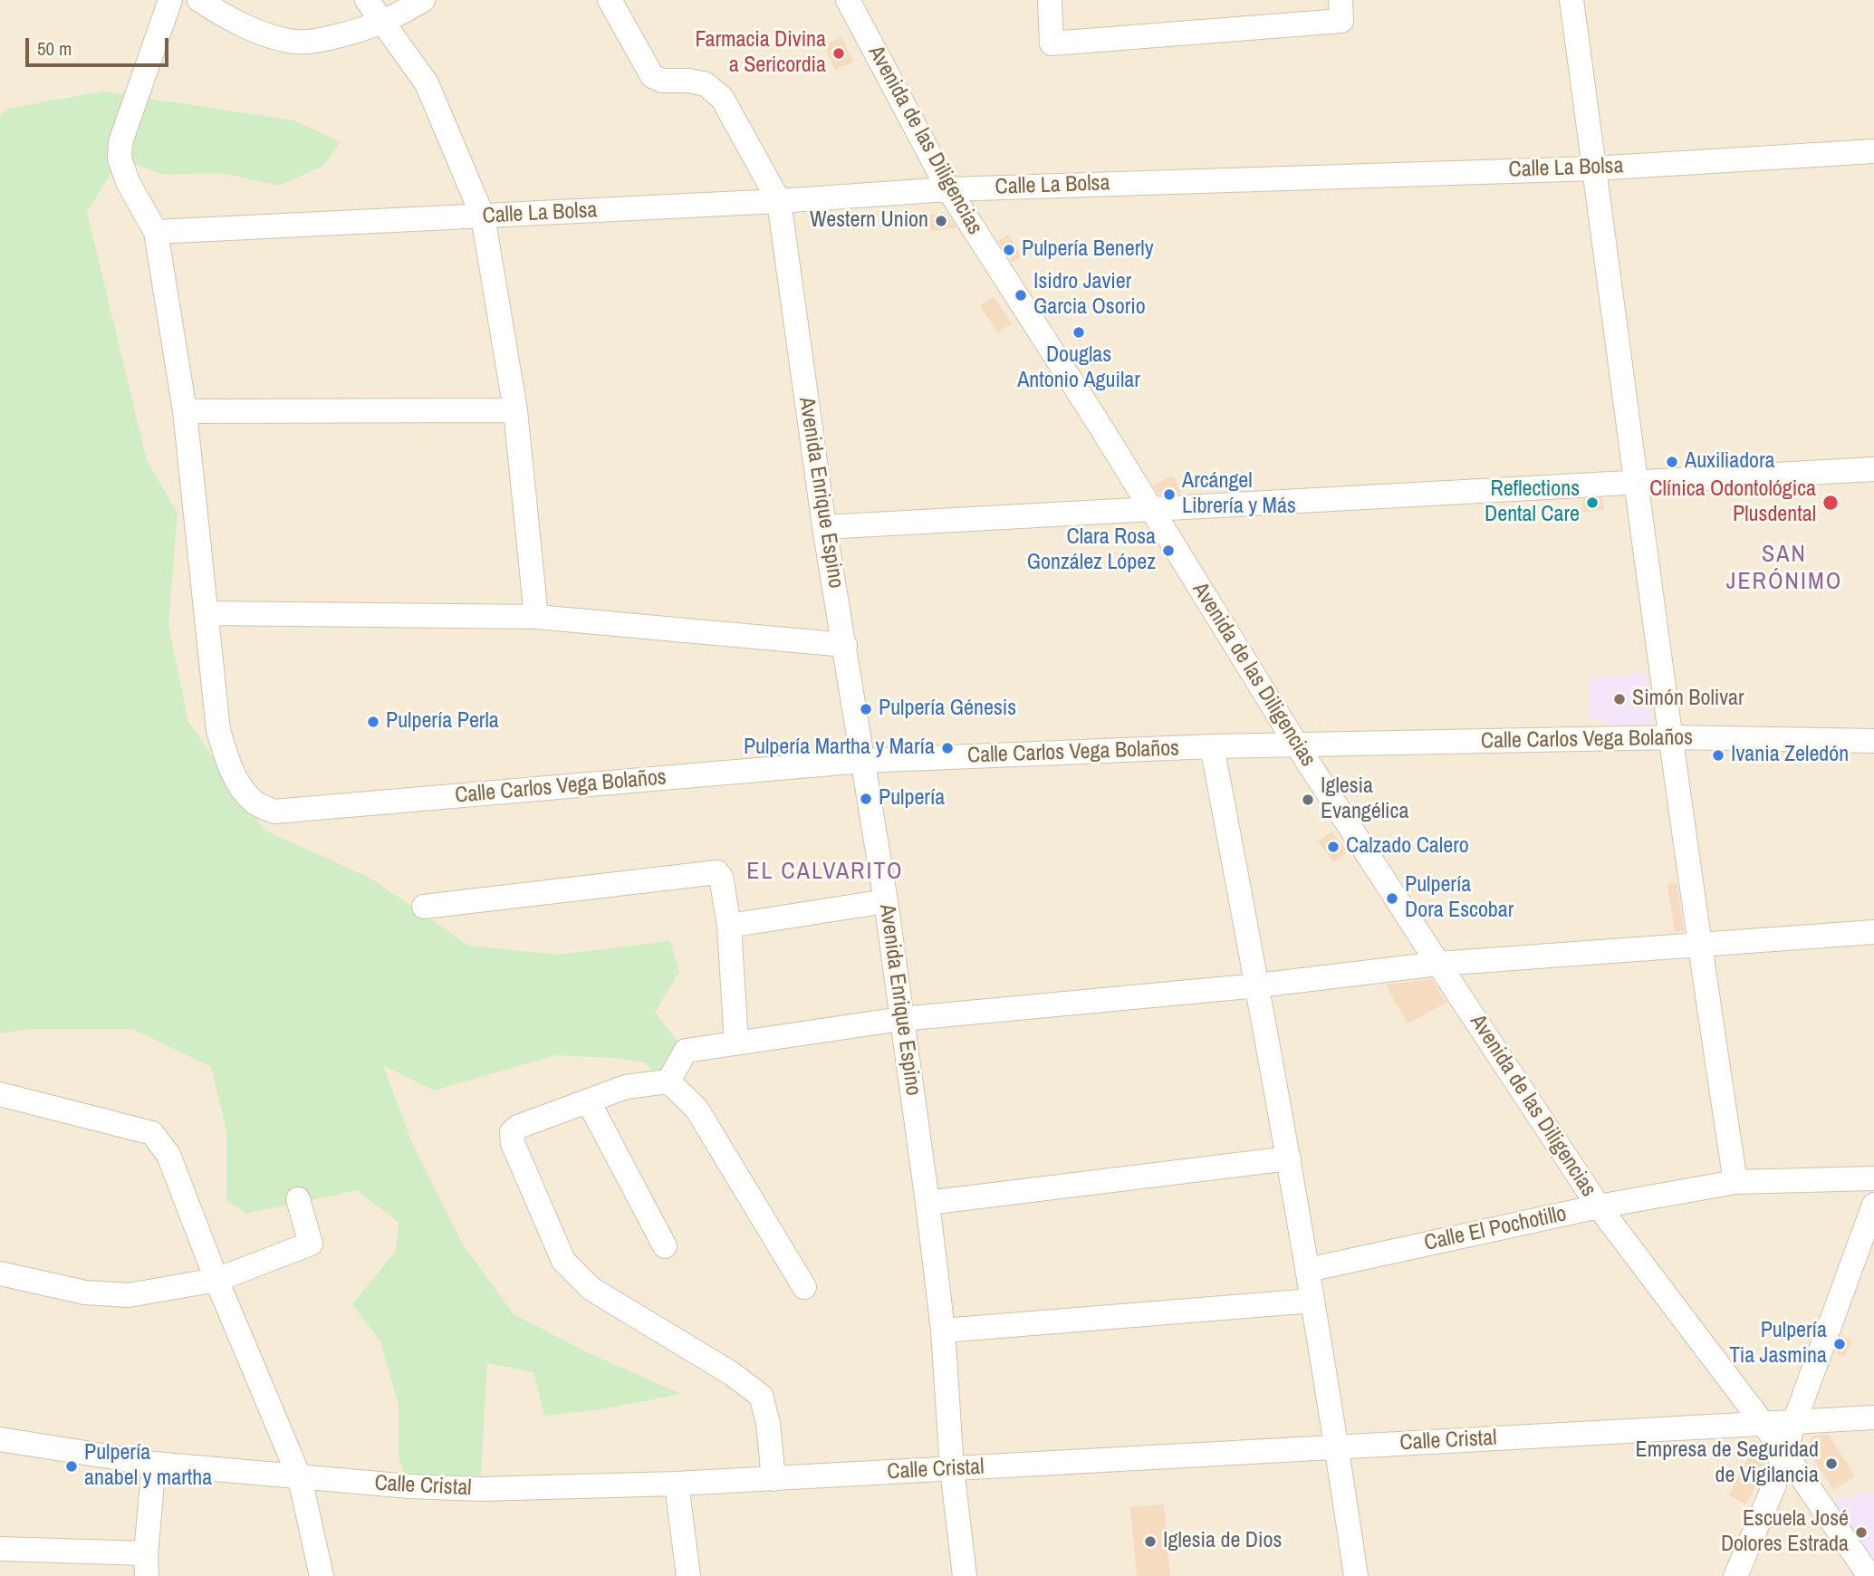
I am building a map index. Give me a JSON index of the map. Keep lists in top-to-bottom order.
{
  "streets": {
    "street": [
      "Avenida de las Diligencias",
      "Calle La Bolsa",
      "Avenida Enrique Espino",
      "Calle Carlos Vega Bolaños",
      "Calle El Pochotillo",
      "Calle Cristal"
    ]
  },
  "crossings": [
    ["Avenida de las Diligencias", "Calle La Bolsa"],
    ["Avenida de las Diligencias", "Calle Carlos Vega Bolaños"],
    ["Avenida de las Diligencias", "Calle El Pochotillo"],
    ["Avenida de las Diligencias", "Calle Cristal"],
    ["Calle La Bolsa", "Avenida Enrique Espino"],
    ["Avenida Enrique Espino", "Calle Carlos Vega Bolaños"],
    ["Avenida Enrique Espino", "Calle Cristal"]
  ],
  "districts": ["SAN JERÓNIMO", "EL CALVARITO"],
  "places": [
    "Farmacia Divina a Sericordia",
    "Western Union",
    "Pulpería Benerly",
    "Isidro Javier Garcia Osorio",
    "Douglas Antonio Aguilar",
    "Auxiliadora",
    "Arcángel Librería y Más",
    "Reflections Dental Care",
    "Clínica Odontológica Plusdental",
    "Clara Rosa González López",
    "Simón Bolivar",
    "Pulpería Génesis",
    "Pulpería Perla",
    "Pulpería Martha y María",
    "Ivania Zeledón",
    "Pulpería",
    "Iglesia Evangélica",
    "Calzado Calero",
    "Pulpería Dora Escobar",
    "Pulpería Tia Jasmina",
    "Empresa de Seguridad de Vigilancia",
    "Pulpería anabel y martha",
    "Escuela José Dolores Estrada",
    "Iglesia de Dios"
  ],
  "scale_bar": "50 m"
}
